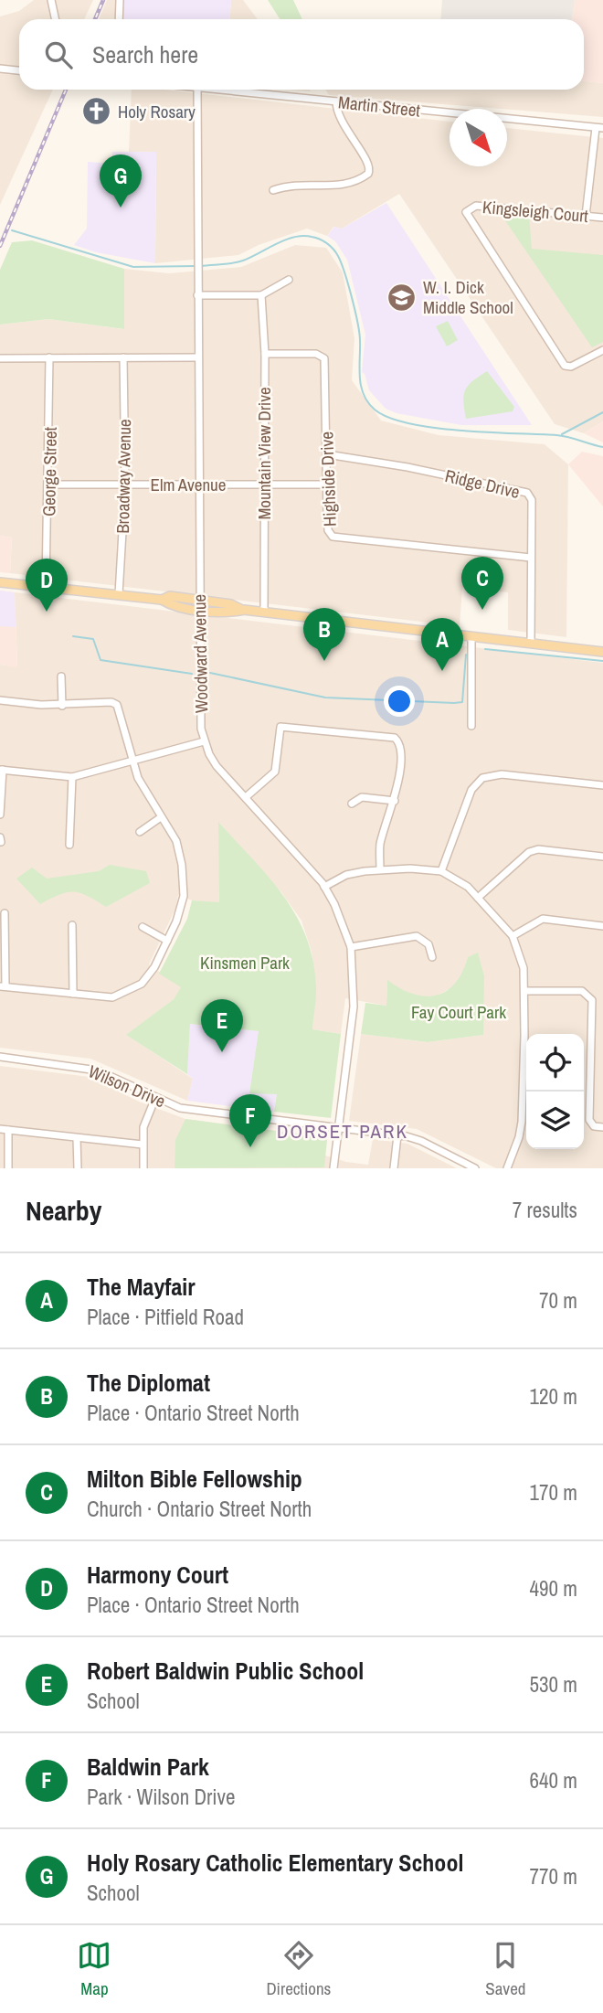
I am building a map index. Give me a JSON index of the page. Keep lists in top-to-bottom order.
{
  "streets": {
    "street": [
      "Martin Street",
      "Kingsleigh Court",
      "Mountain View Drive",
      "George Street",
      "Broadway Avenue",
      "Highside Drive",
      "Ridge Drive",
      "Elm Avenue",
      "Woodward Avenue",
      "Wilson Drive"
    ]
  },
  "crossings": [
    ["Mountain View Drive", "Highside Drive"],
    ["Mountain View Drive", "Elm Avenue"],
    ["George Street", "Elm Avenue"],
    ["Broadway Avenue", "Elm Avenue"],
    ["Highside Drive", "Ridge Drive"],
    ["Highside Drive", "Elm Avenue"],
    ["Elm Avenue", "Woodward Avenue"],
    ["Woodward Avenue", "Wilson Drive"]
  ],
  "districts": ["DORSET PARK"],
  "parks": ["Kinsmen Park", "Fay Court Park"],
  "places": {
    "church": ["Holy Rosary"],
    "school or university": ["W. I. Dick Middle School"]
  },
  "north": "bottom right",
  "page": {
    "search": "Search here",
    "pins": [
      "G",
      "C",
      "D",
      "B",
      "A",
      "E",
      "F"
    ],
    "heading": ["Nearby", "7 results"],
    "list": [
      {
        "mark": "A",
        "name": "The Mayfair",
        "note": "Place · Pitfield Road",
        "value": "70 m"
      },
      {
        "mark": "B",
        "name": "The Diplomat",
        "note": "Place · Ontario Street North",
        "value": "120 m"
      },
      {
        "mark": "C",
        "name": "Milton Bible Fellowship",
        "note": "Church · Ontario Street North",
        "value": "170 m"
      },
      {
        "mark": "D",
        "name": "Harmony Court",
        "note": "Place · Ontario Street North",
        "value": "490 m"
      },
      {
        "mark": "E",
        "name": "Robert Baldwin Public School",
        "note": "School",
        "value": "530 m"
      },
      {
        "mark": "F",
        "name": "Baldwin Park",
        "note": "Park · Wilson Drive",
        "value": "640 m"
      },
      {
        "mark": "G",
        "name": "Holy Rosary Catholic Elementary School",
        "note": "School",
        "value": "770 m"
      }
    ],
    "nav": ["Map", "Directions", "Saved"]
  }
}
